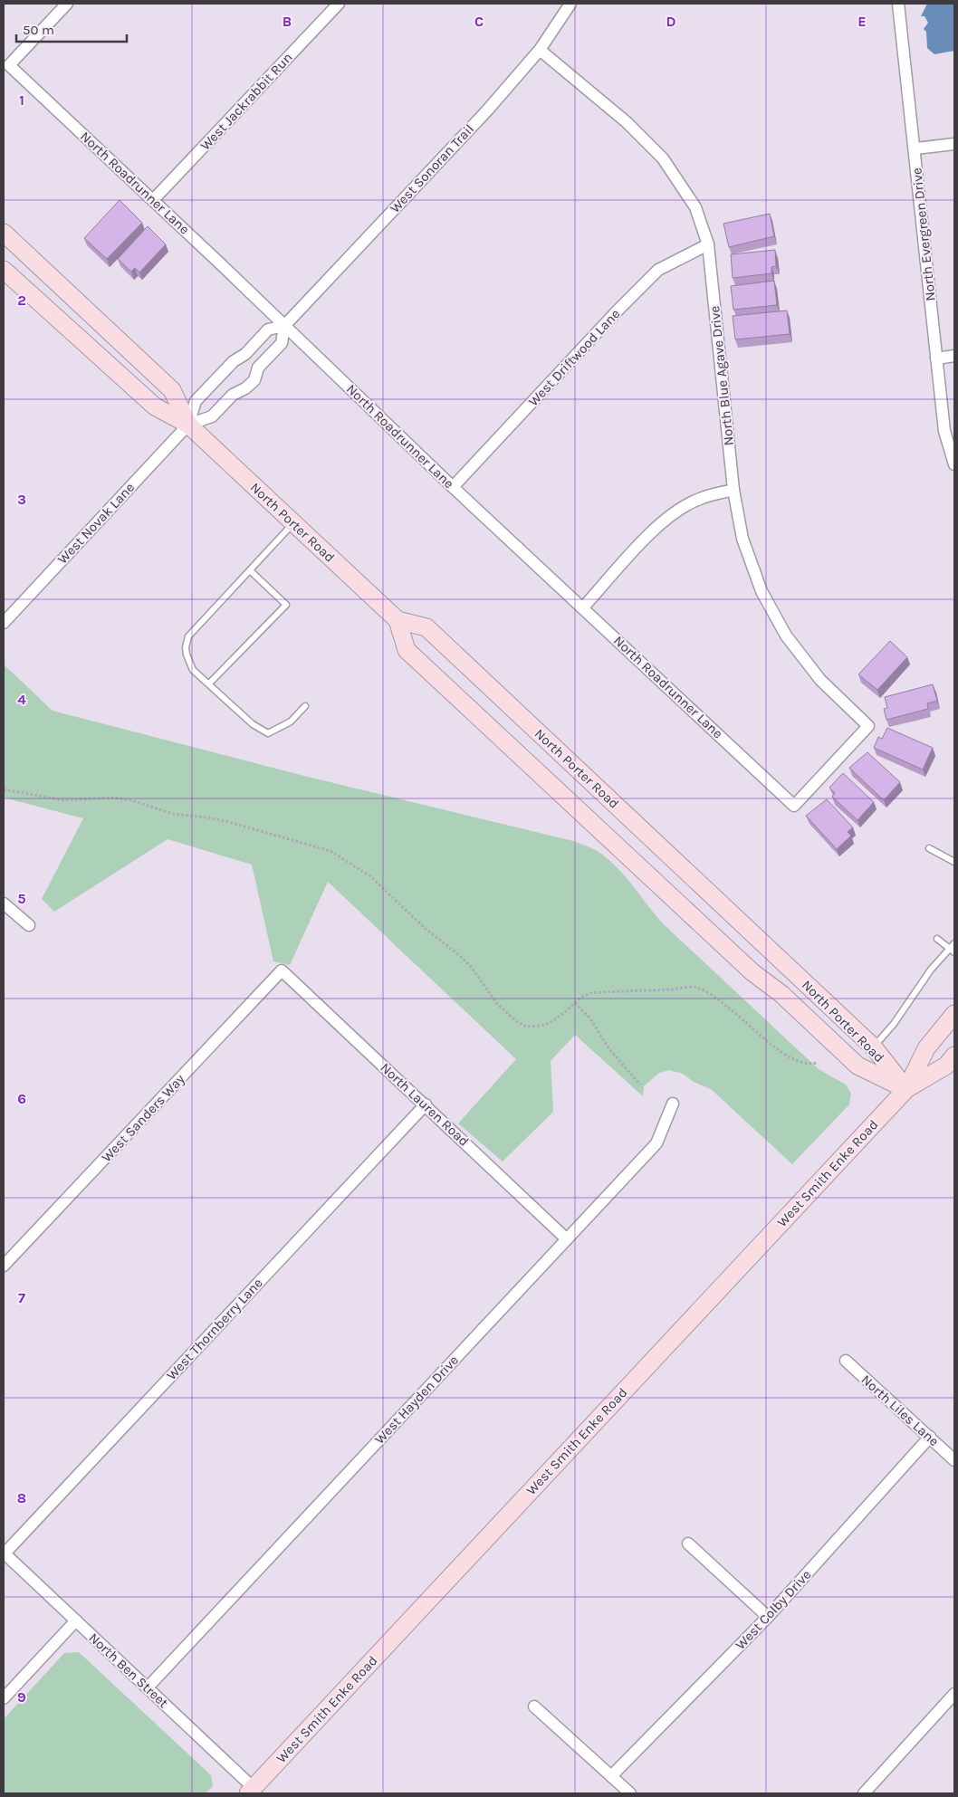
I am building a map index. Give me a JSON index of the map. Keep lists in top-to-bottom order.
{
  "streets": {
    "street": [
      "West Jackrabbit Run",
      "West Sonoran Trail",
      "North Roadrunner Lane",
      "North Evergreen Drive",
      "West Driftwood Lane",
      "North Blue Agave Drive",
      "North Porter Road",
      "West Novak Lane",
      "North Lauren Road",
      "West Sanders Way",
      "West Smith Enke Road",
      "West Thornberry Lane",
      "West Hayden Drive",
      "North Liles Lane",
      "West Colby Drive",
      "North Ben Street"
    ]
  },
  "crossings": [
    ["West Jackrabbit Run", "North Roadrunner Lane"],
    ["West Sonoran Trail", "North Roadrunner Lane"],
    ["West Sonoran Trail", "North Blue Agave Drive"],
    ["West Sonoran Trail", "North Porter Road"],
    ["West Sonoran Trail", "West Novak Lane"],
    ["North Roadrunner Lane", "West Driftwood Lane"],
    ["North Roadrunner Lane", "North Blue Agave Drive"],
    ["West Driftwood Lane", "North Blue Agave Drive"],
    ["North Porter Road", "West Novak Lane"],
    ["North Porter Road", "West Smith Enke Road"],
    ["North Lauren Road", "West Sanders Way"],
    ["North Lauren Road", "West Thornberry Lane"],
    ["North Lauren Road", "West Hayden Drive"],
    ["West Smith Enke Road", "North Ben Street"],
    ["West Thornberry Lane", "North Ben Street"],
    ["West Hayden Drive", "North Ben Street"],
    ["North Liles Lane", "West Colby Drive"]
  ],
  "scale_bar": "50 m",
  "grid": {
    "columns": [
      "B",
      "C",
      "D",
      "E"
    ],
    "rows": [
      "1",
      "2",
      "3",
      "4",
      "5",
      "6",
      "7",
      "8",
      "9"
    ]
  }
}
